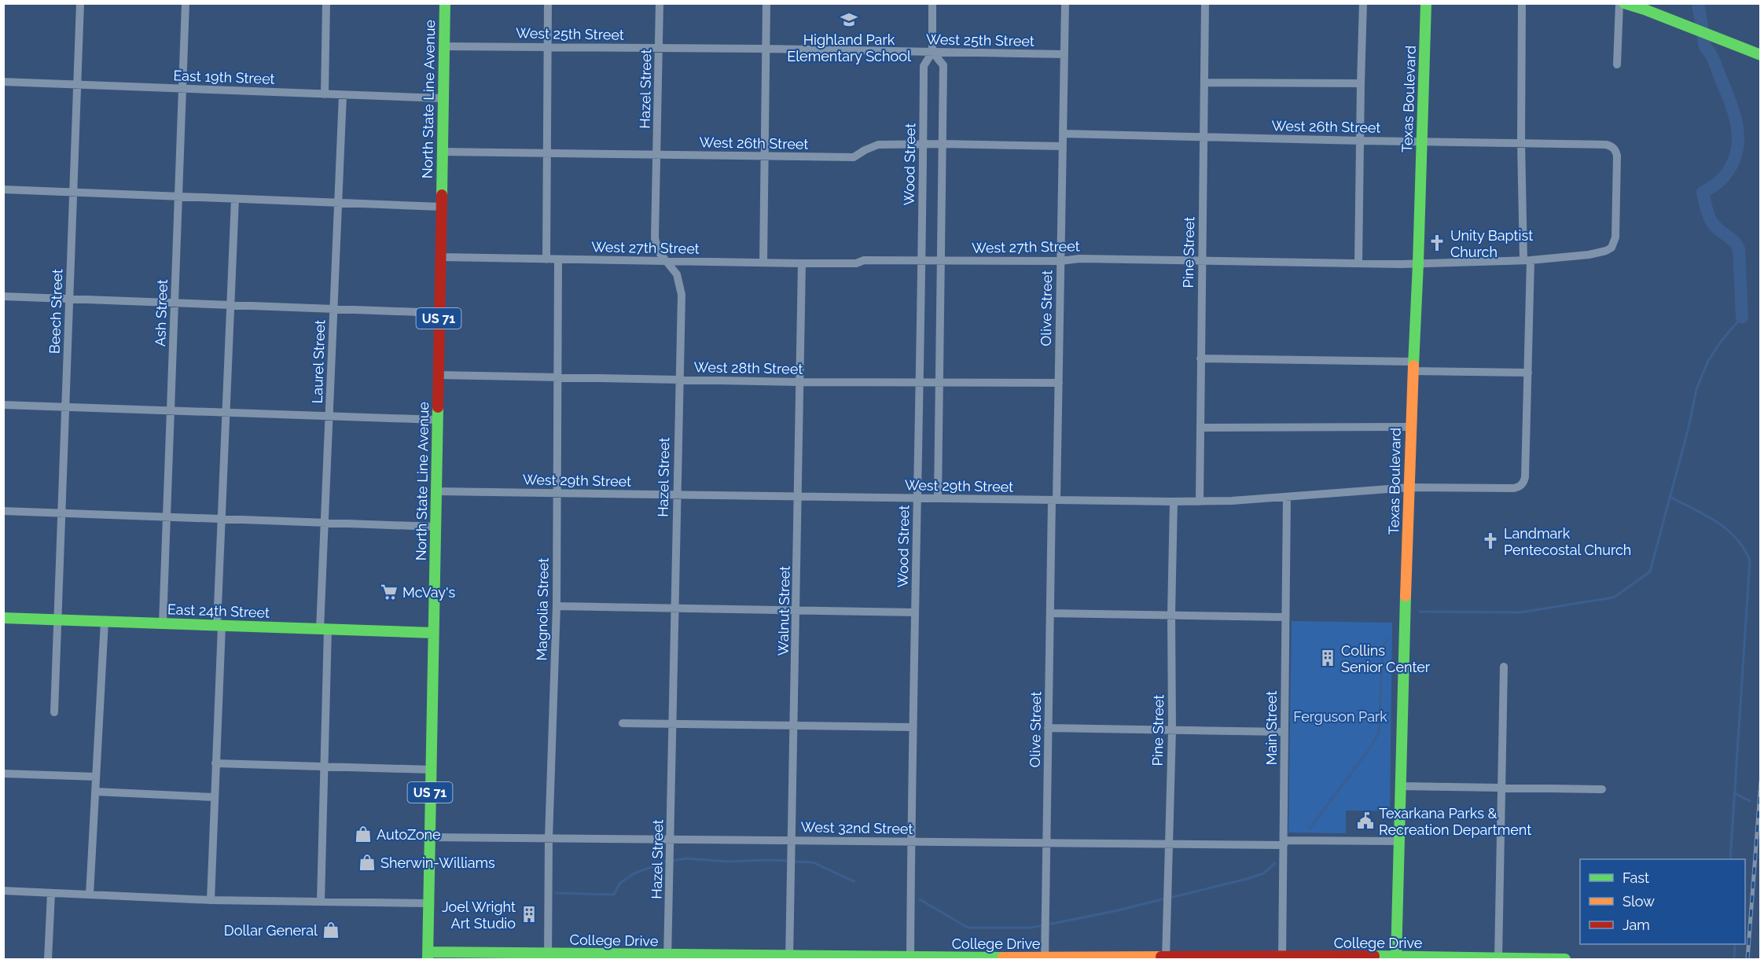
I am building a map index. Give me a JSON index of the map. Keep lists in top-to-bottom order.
{
  "streets": {
    "main road": [
      "North State Line Avenue",
      "Texas Boulevard",
      "US 71",
      "East 24th Street",
      "College Drive"
    ],
    "street": [
      "West 25th Street",
      "East 19th Street",
      "Hazel Street",
      "West 26th Street",
      "Wood Street",
      "West 27th Street",
      "Pine Street",
      "Olive Street",
      "Beech Street",
      "Ash Street",
      "Laurel Street",
      "West 28th Street",
      "West 29th Street",
      "Magnolia Street",
      "Walnut Street",
      "Main Street",
      "West 32nd Street"
    ]
  },
  "crossings": [
    ["West 25th Street", "Hazel Street"],
    ["West 25th Street", "North State Line Avenue"],
    ["West 25th Street", "Wood Street"],
    ["West 25th Street", "Olive Street"],
    ["East 19th Street", "North State Line Avenue"],
    ["East 19th Street", "Beech Street"],
    ["East 19th Street", "Ash Street"],
    ["East 19th Street", "Laurel Street"],
    ["Hazel Street", "West 26th Street"],
    ["Hazel Street", "West 27th Street"],
    ["Hazel Street", "West 28th Street"],
    ["Hazel Street", "West 29th Street"],
    ["Hazel Street", "West 32nd Street"],
    ["Hazel Street", "College Drive"],
    ["North State Line Avenue", "West 26th Street"],
    ["North State Line Avenue", "West 27th Street"],
    ["North State Line Avenue", "West 28th Street"],
    ["North State Line Avenue", "West 29th Street"],
    ["North State Line Avenue", "East 24th Street"],
    ["North State Line Avenue", "West 32nd Street"],
    ["North State Line Avenue", "College Drive"],
    ["Texas Boulevard", "West 26th Street"],
    ["Texas Boulevard", "West 27th Street"],
    ["Texas Boulevard", "West 29th Street"],
    ["Texas Boulevard", "West 32nd Street"],
    ["Texas Boulevard", "College Drive"],
    ["West 26th Street", "Wood Street"],
    ["West 26th Street", "West 27th Street"],
    ["West 26th Street", "Pine Street"],
    ["West 26th Street", "Olive Street"],
    ["Wood Street", "West 27th Street"],
    ["Wood Street", "West 28th Street"],
    ["Wood Street", "West 29th Street"],
    ["Wood Street", "West 32nd Street"],
    ["Wood Street", "College Drive"],
    ["West 27th Street", "Pine Street"],
    ["West 27th Street", "Olive Street"],
    ["West 27th Street", "Magnolia Street"],
    ["West 27th Street", "Walnut Street"],
    ["Pine Street", "West 29th Street"],
    ["Pine Street", "West 32nd Street"],
    ["Pine Street", "College Drive"],
    ["Olive Street", "West 28th Street"],
    ["Olive Street", "West 29th Street"],
    ["Olive Street", "West 32nd Street"],
    ["Olive Street", "College Drive"],
    ["Beech Street", "East 24th Street"],
    ["Ash Street", "East 24th Street"],
    ["Laurel Street", "East 24th Street"],
    ["West 28th Street", "Magnolia Street"],
    ["West 28th Street", "Walnut Street"],
    ["West 29th Street", "Magnolia Street"],
    ["West 29th Street", "Walnut Street"],
    ["West 29th Street", "Main Street"],
    ["Magnolia Street", "West 32nd Street"],
    ["Magnolia Street", "College Drive"],
    ["Walnut Street", "West 32nd Street"],
    ["Walnut Street", "College Drive"],
    ["Main Street", "West 32nd Street"],
    ["Main Street", "College Drive"]
  ],
  "parks": ["Ferguson Park"],
  "places": {
    "school or university": ["Highland Park Elementary School"],
    "church": ["Unity Baptist Church", "Landmark Pentecostal Church"],
    "supermarket": ["McVay's"],
    "building": ["Collins Senior Center", "Joel Wright Art Studio"],
    "public building": ["Texarkana Parks & Recreation Department"],
    "shop": ["AutoZone", "Sherwin-Williams", "Dollar General"]
  },
  "legend": ["Fast", "Slow", "Jam"]
}
